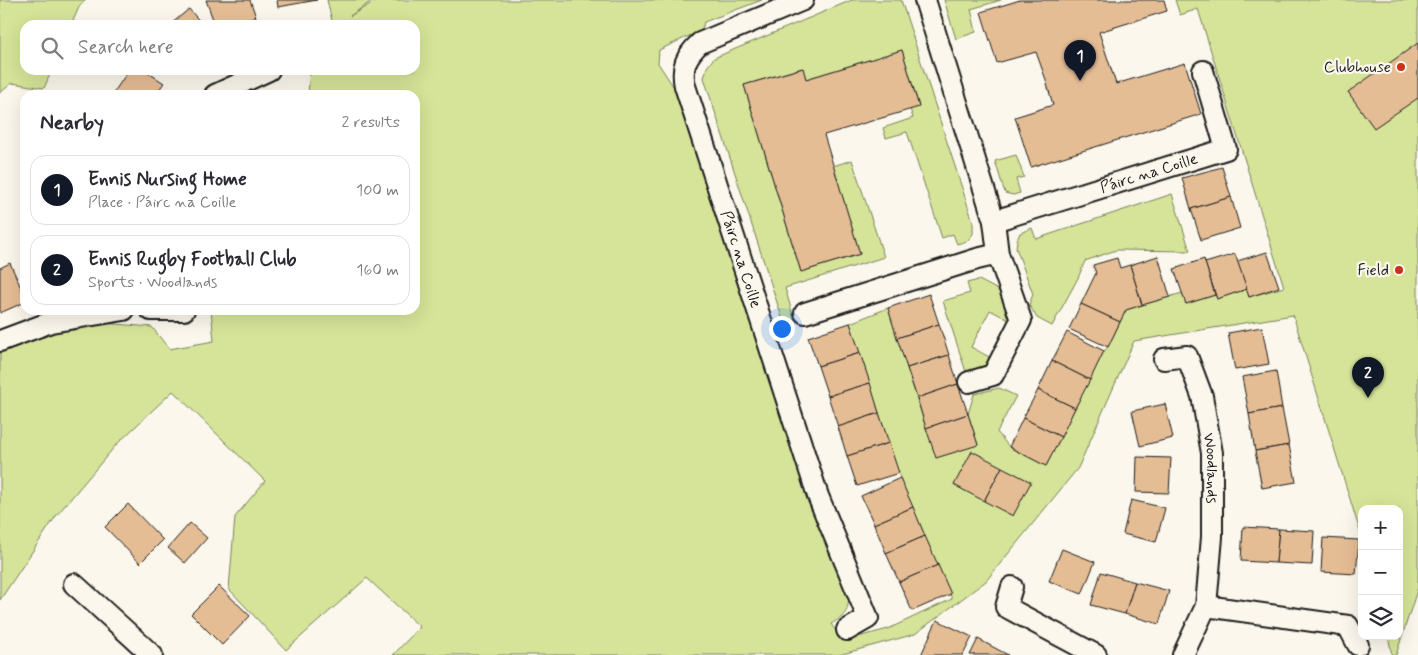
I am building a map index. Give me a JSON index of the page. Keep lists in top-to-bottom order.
{
  "streets": {
    "street": ["Páirc na Coille", "Woodlands"]
  },
  "places": ["Clubhouse", "Field"],
  "page": {
    "search": "Search here",
    "pins": ["1", "2"],
    "heading": ["Nearby", "2 results"],
    "list": [
      {
        "mark": "1",
        "name": "Ennis Nursing Home",
        "note": "Place · Páirc na Coille",
        "value": "100 m"
      },
      {
        "mark": "2",
        "name": "Ennis Rugby Football Club",
        "note": "Sports · Woodlands",
        "value": "160 m"
      }
    ],
    "map_buttons": ["+", "−"]
  }
}
